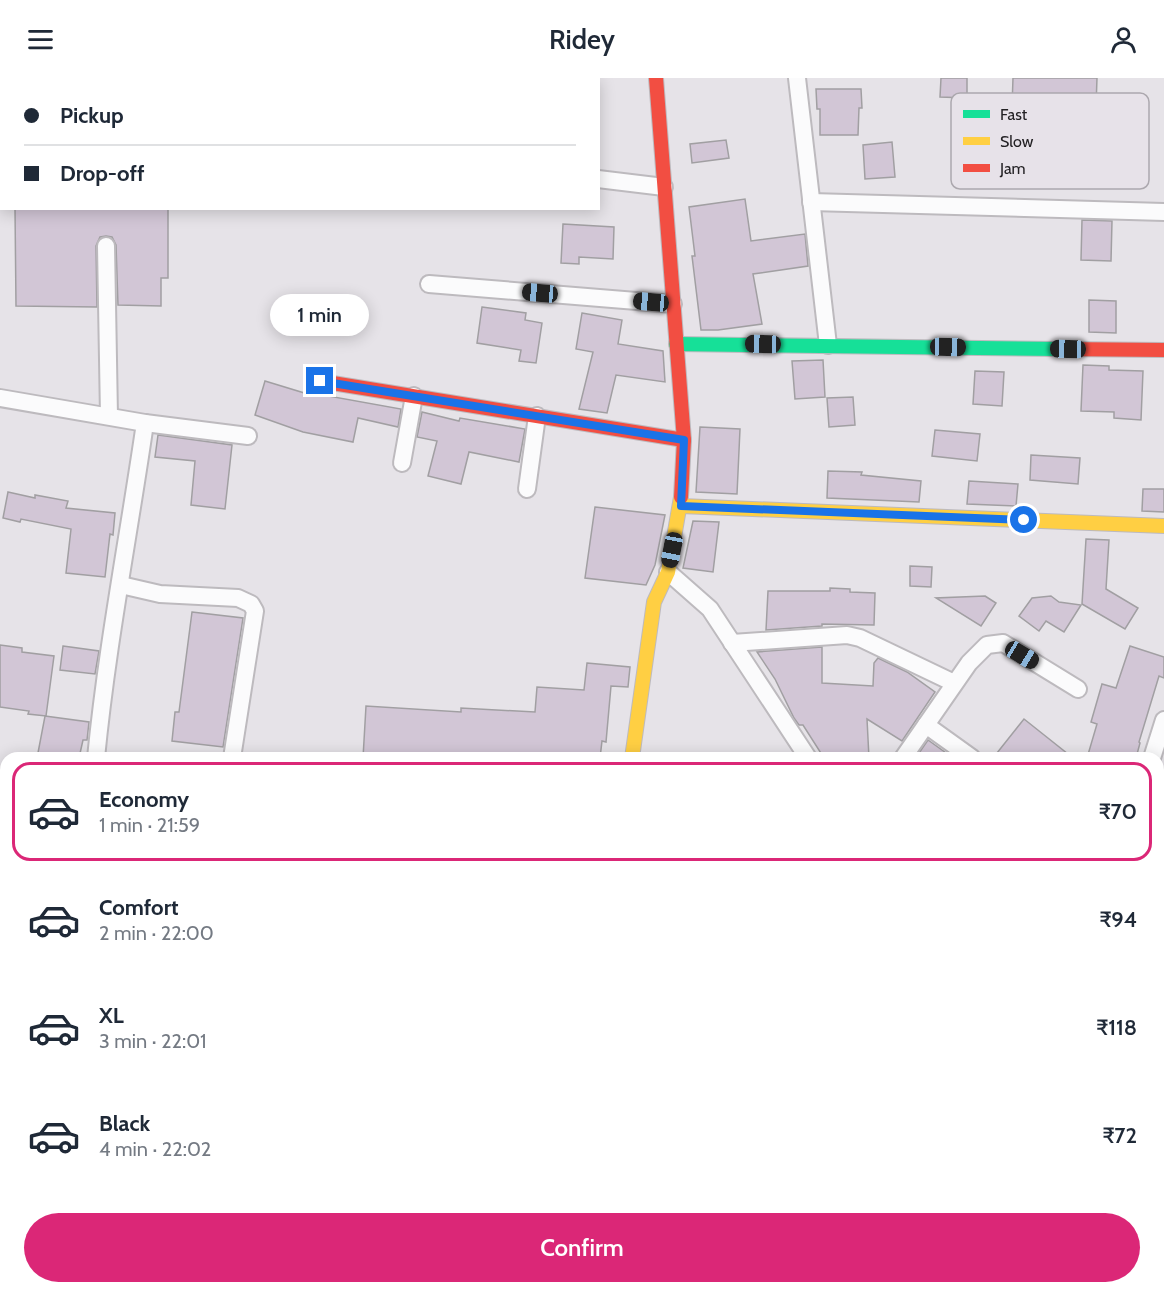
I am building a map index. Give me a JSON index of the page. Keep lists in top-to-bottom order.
{
  "legend": ["Fast", "Slow", "Jam"],
  "page": {
    "header": "Ridey",
    "banner": ["Pickup", "Drop-off"],
    "bubble": "1 min",
    "list": [
      {
        "name": "Economy",
        "note": "1 min · 21:59",
        "value": "₹70"
      },
      {
        "name": "Comfort",
        "note": "2 min · 22:00",
        "value": "₹94"
      },
      {
        "name": "XL",
        "note": "3 min · 22:01",
        "value": "₹118"
      },
      {
        "name": "Black",
        "note": "4 min · 22:02",
        "value": "₹72"
      }
    ],
    "buttons": "Confirm"
  }
}
